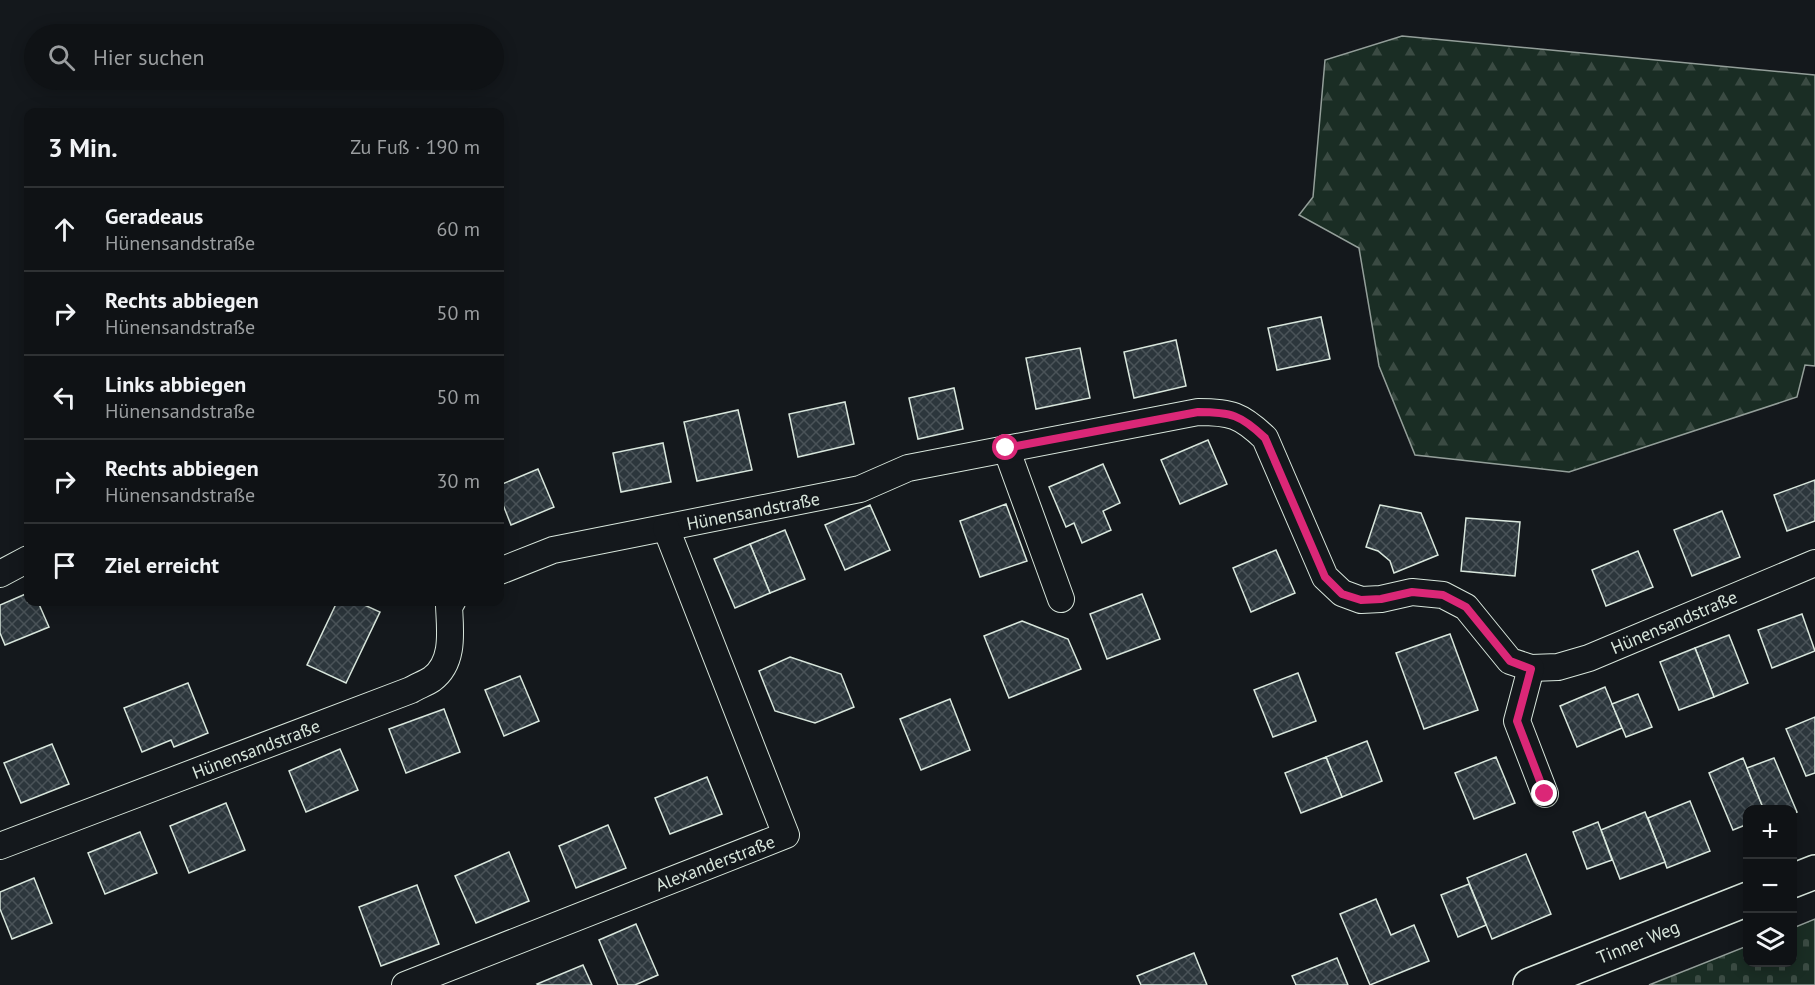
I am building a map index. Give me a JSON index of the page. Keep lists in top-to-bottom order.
{
  "streets": {
    "street": ["Hünensandstraße", "Alexanderstraße", "Tinner Weg"]
  },
  "crossings": [
    ["Hünensandstraße", "Alexanderstraße"]
  ],
  "page": {
    "search": "Hier suchen",
    "heading": ["3 Min.", "Zu Fuß · 190 m"],
    "list": [
      ["Geradeaus", "Hünensandstraße", "60 m"],
      ["Rechts abbiegen", "Hünensandstraße", "50 m"],
      ["Links abbiegen", "Hünensandstraße", "50 m"],
      ["Rechts abbiegen", "Hünensandstraße", "30 m"],
      "Ziel erreicht"
    ],
    "map_buttons": ["+", "−"]
  }
}
